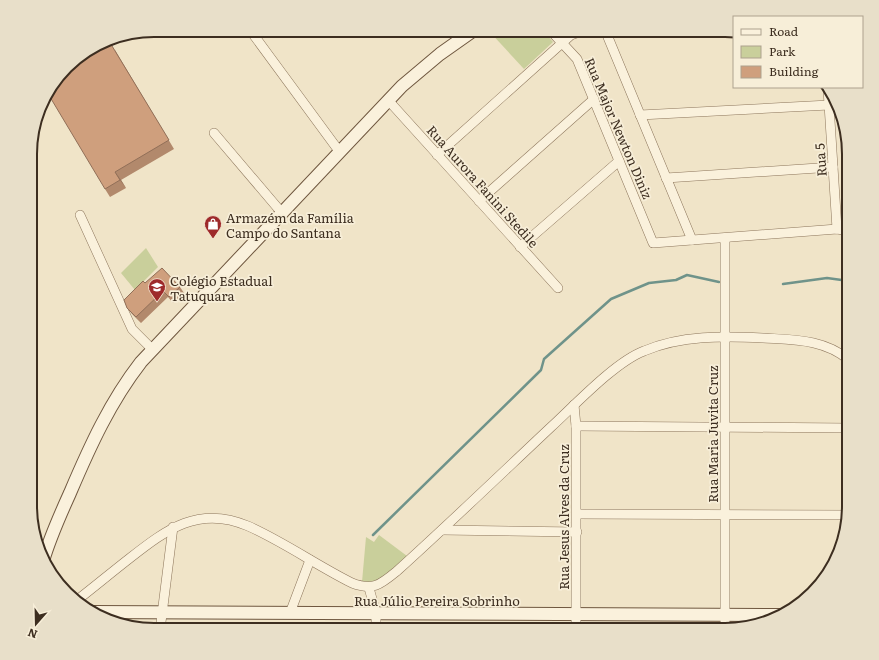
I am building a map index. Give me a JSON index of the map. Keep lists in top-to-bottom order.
{
  "streets": {
    "main road": ["Rua Júlio Pereira Sobrinho"],
    "street": [
      "Rua Major Newton Diniz",
      "Rua 5",
      "Rua Aurora Fanini Stedile",
      "Rua Maria Juvita Cruz",
      "Rua Jesus Alves da Cruz"
    ]
  },
  "crossings": [
    ["Rua Maria Juvita Cruz", "Rua Júlio Pereira Sobrinho"],
    ["Rua Jesus Alves da Cruz", "Rua Júlio Pereira Sobrinho"]
  ],
  "places": {
    "shop": ["Armazém da Família Campo do Santana"],
    "school or university": ["Colégio Estadual Tatuquara"]
  },
  "legend": ["Road", "Park", "Building"],
  "north": "bottom"
}
